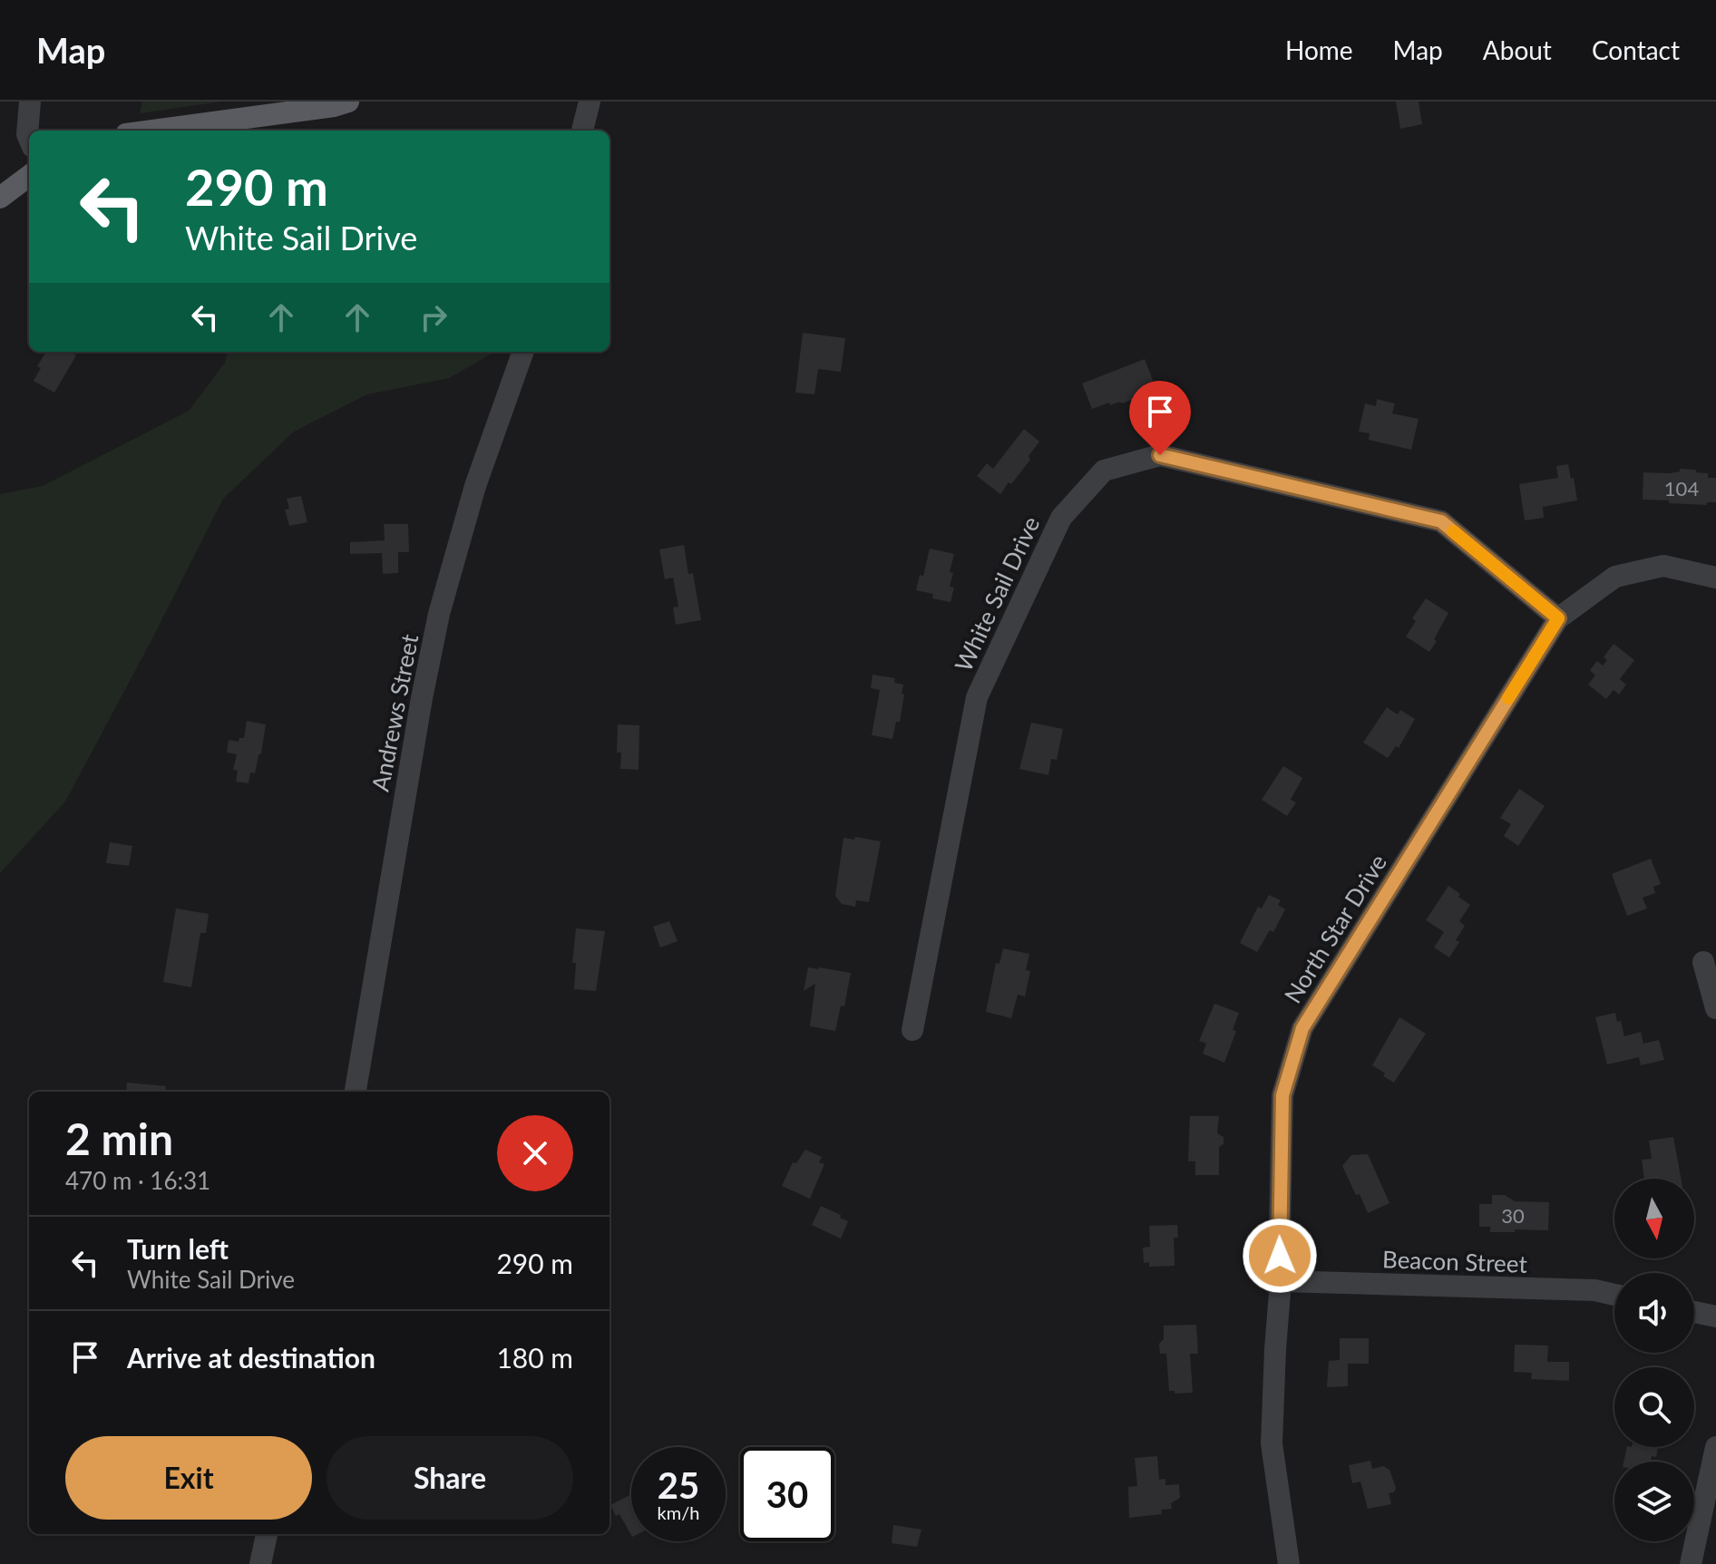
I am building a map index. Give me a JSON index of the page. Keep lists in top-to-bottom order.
{
  "streets": {
    "street": [
      "White Sail Drive",
      "Andrews Street",
      "North Star Drive",
      "Beacon Street"
    ]
  },
  "crossings": [
    ["White Sail Drive", "North Star Drive"],
    ["North Star Drive", "Beacon Street"]
  ],
  "house_numbers": ["104", "30"],
  "north": "bottom",
  "page": {
    "header": "Map",
    "nav": [
      "Home",
      "Map",
      "About",
      "Contact"
    ],
    "turn": ["290 m", "White Sail Drive"],
    "heading": ["2 min", "470 m · 16:31"],
    "list": [
      {
        "name": "Turn left",
        "note": "White Sail Drive",
        "value": "290 m"
      },
      {
        "name": "Arrive at destination",
        "value": "180 m"
      }
    ],
    "buttons": ["Exit", "Share"],
    "speed": "25 km/h",
    "limit": "30"
  }
}
